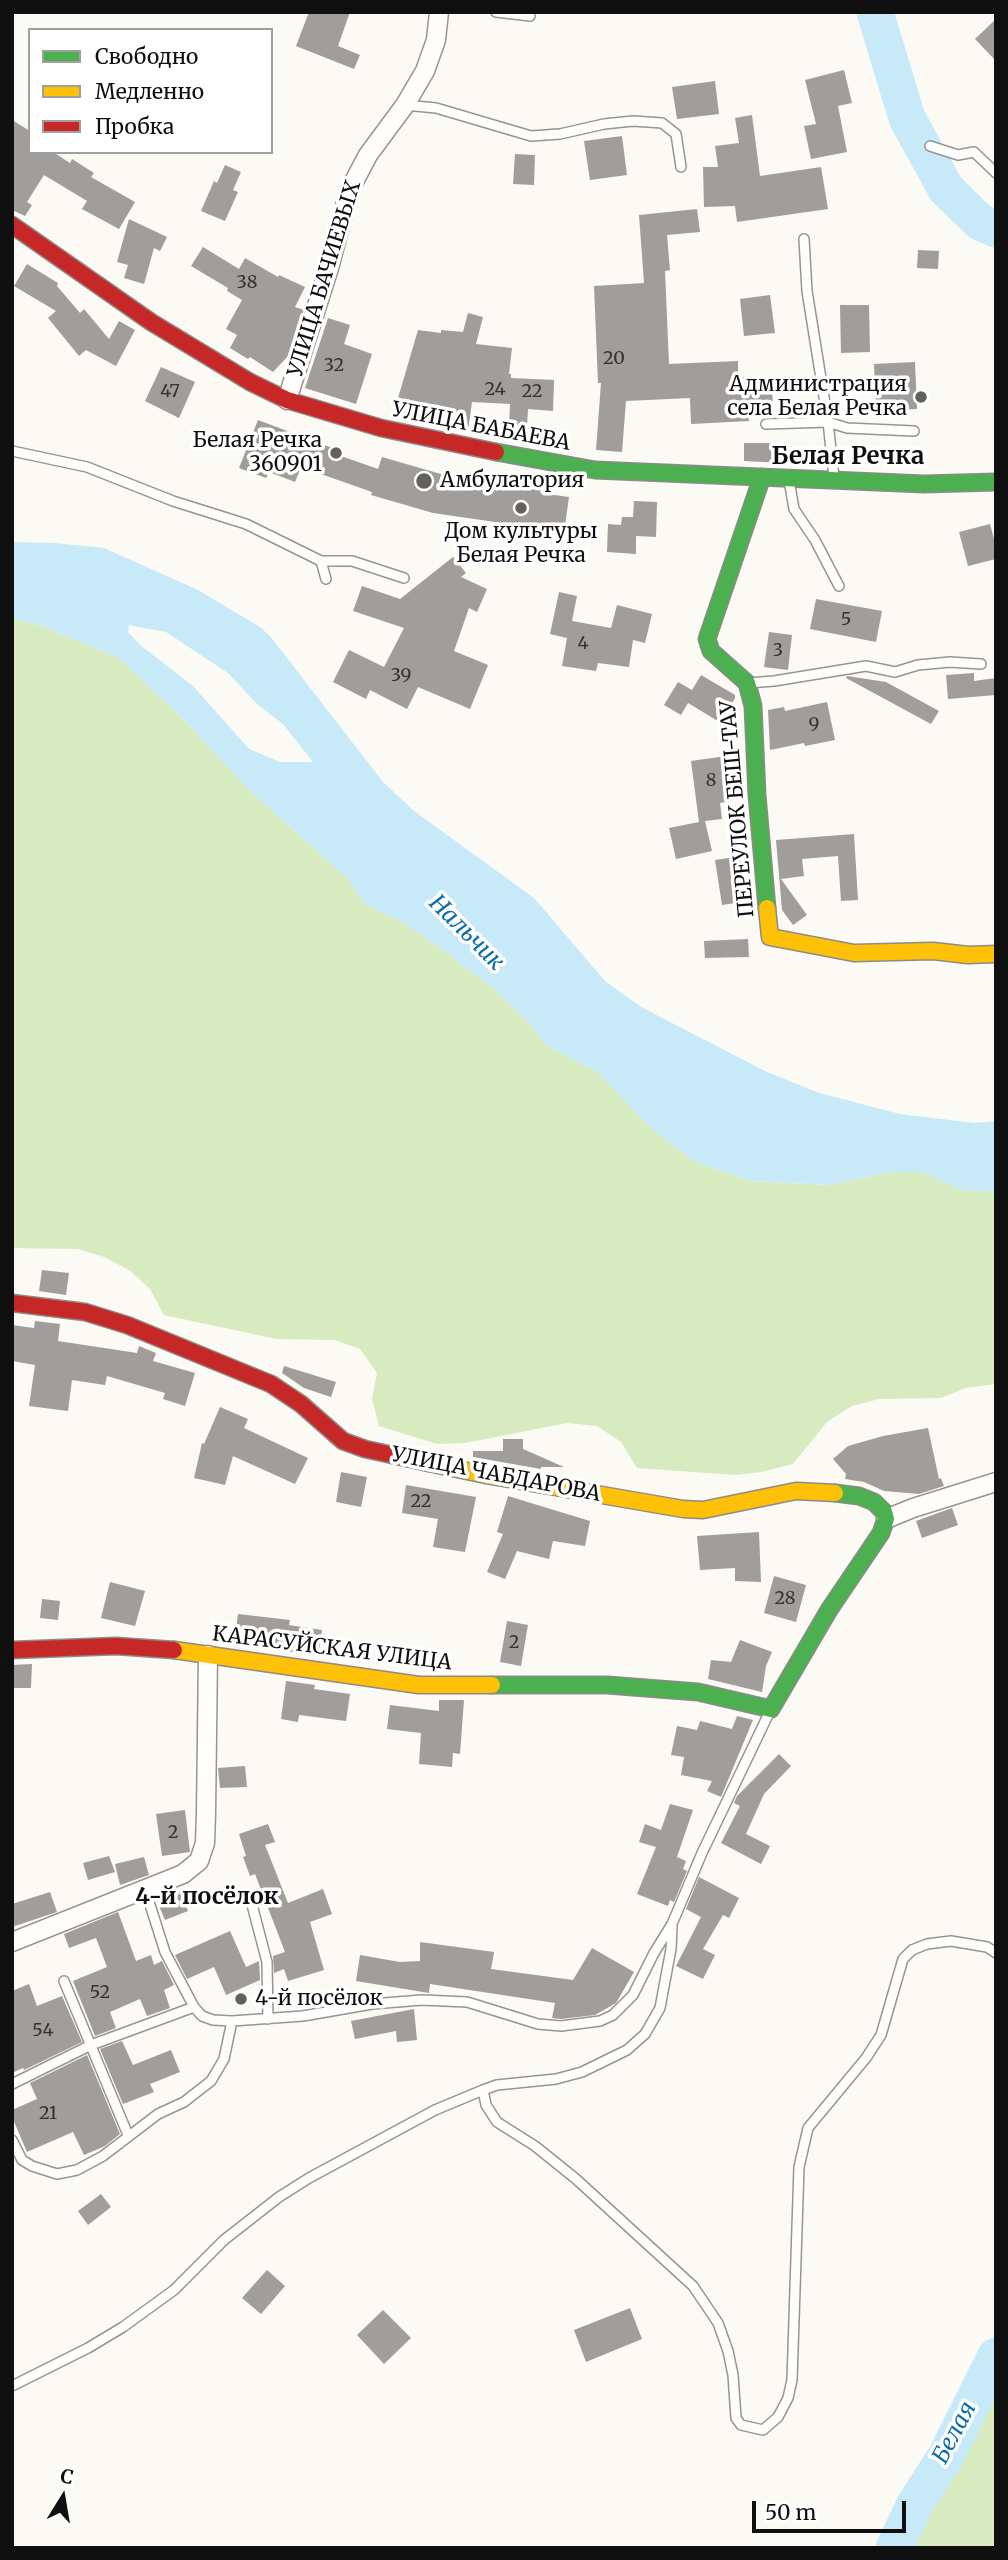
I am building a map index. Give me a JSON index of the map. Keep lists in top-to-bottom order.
{
  "streets": {
    "street": [
      "УЛИЦА БАЧИЕВЫХ",
      "УЛИЦА БАБАЕВА",
      "ПЕРЕУЛОК БЕШ-ТАУ",
      "УЛИЦА ЧАБДАРОВА",
      "КАРАСУЙСКАЯ УЛИЦА"
    ]
  },
  "crossings": [
    ["УЛИЦА БАЧИЕВЫХ", "УЛИЦА БАБАЕВА"],
    ["УЛИЦА БАБАЕВА", "ПЕРЕУЛОК БЕШ-ТАУ"]
  ],
  "districts": ["Белая Речка", "4-й посёлок"],
  "water": ["Нальчик", "Белая"],
  "places": [
    "Администрация села Белая Речка",
    "Белая Речка 360901",
    "Амбулатория",
    "Дом культуры Белая Речка",
    "4-й посёлок"
  ],
  "house_numbers": [
    "38",
    "20",
    "32",
    "24",
    "47",
    "22",
    "5",
    "4",
    "3",
    "39",
    "9",
    "8",
    "22",
    "28",
    "2",
    "2",
    "52",
    "54",
    "21"
  ],
  "legend": ["Свободно", "Медленно", "Пробка"],
  "scale_bar": "50 m",
  "north": "top"
}
